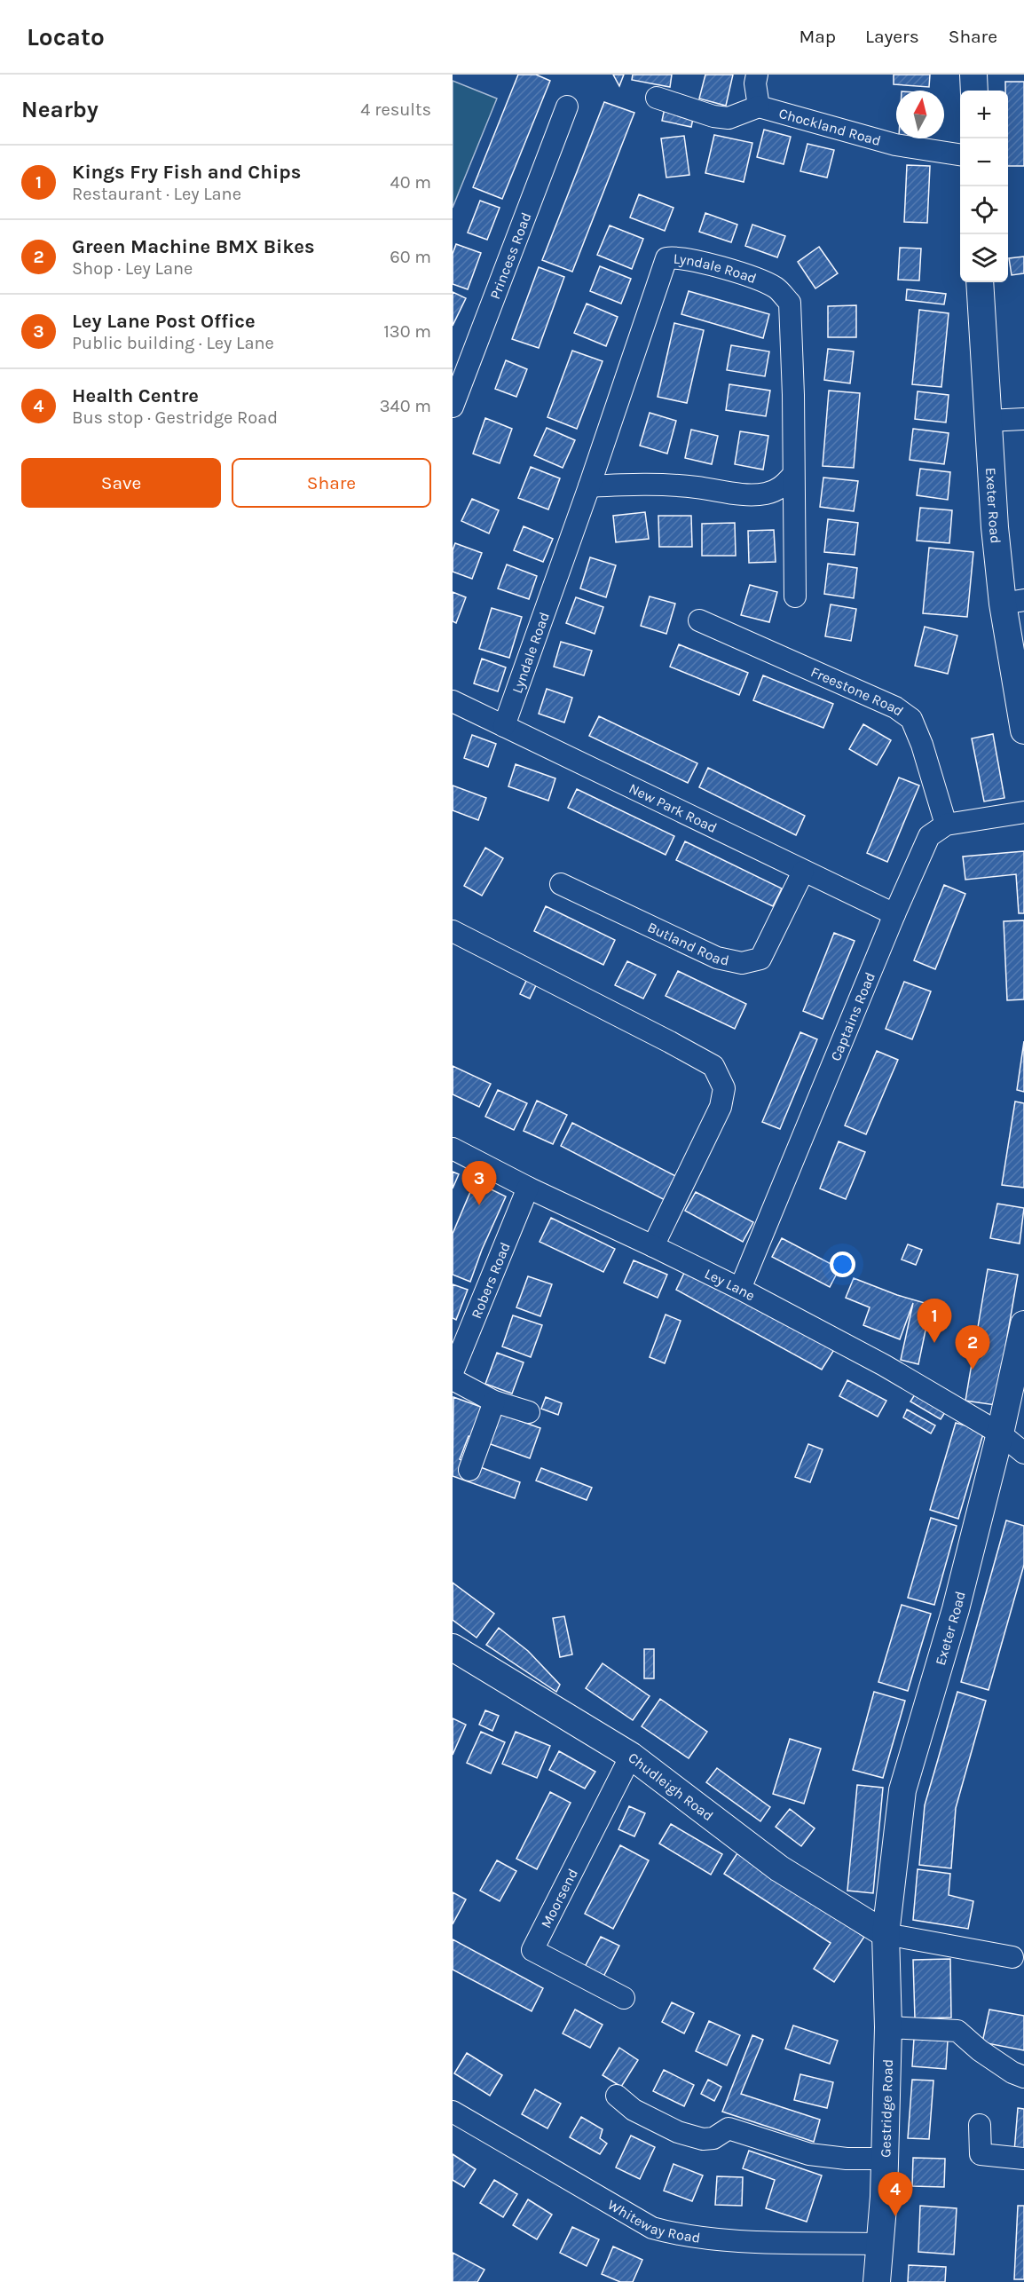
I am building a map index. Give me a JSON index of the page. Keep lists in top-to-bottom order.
{
  "streets": {
    "main road": ["Exeter Road", "Chudleigh Road", "Gestridge Road"],
    "street": [
      "Chockland Road",
      "Princess Road",
      "Lyndale Road",
      "Freestone Road",
      "New Park Road",
      "Butland Road",
      "Captains Road",
      "Robers Road",
      "Ley Lane",
      "Moorsend",
      "Whiteway Road"
    ]
  },
  "crossings": [
    ["Lyndale Road", "New Park Road"],
    ["Exeter Road", "Ley Lane"],
    ["Exeter Road", "Chudleigh Road"],
    ["Exeter Road", "Gestridge Road"],
    ["Freestone Road", "Captains Road"],
    ["New Park Road", "Butland Road"],
    ["New Park Road", "Captains Road"],
    ["Captains Road", "Ley Lane"],
    ["Robers Road", "Ley Lane"],
    ["Chudleigh Road", "Moorsend"],
    ["Chudleigh Road", "Gestridge Road"],
    ["Gestridge Road", "Whiteway Road"]
  ],
  "north": "top",
  "page": {
    "header": "Locato",
    "nav": ["Map", "Layers", "Share"],
    "heading": ["Nearby", "4 results"],
    "map_buttons": ["+", "−"],
    "list": [
      {
        "mark": "1",
        "name": "Kings Fry Fish and Chips",
        "note": "Restaurant · Ley Lane",
        "value": "40 m"
      },
      {
        "mark": "2",
        "name": "Green Machine BMX Bikes",
        "note": "Shop · Ley Lane",
        "value": "60 m"
      },
      {
        "mark": "3",
        "name": "Ley Lane Post Office",
        "note": "Public building · Ley Lane",
        "value": "130 m"
      },
      {
        "mark": "4",
        "name": "Health Centre",
        "note": "Bus stop · Gestridge Road",
        "value": "340 m"
      }
    ],
    "buttons": ["Save", "Share"],
    "pins": [
      "3",
      "1",
      "2",
      "4"
    ]
  }
}
